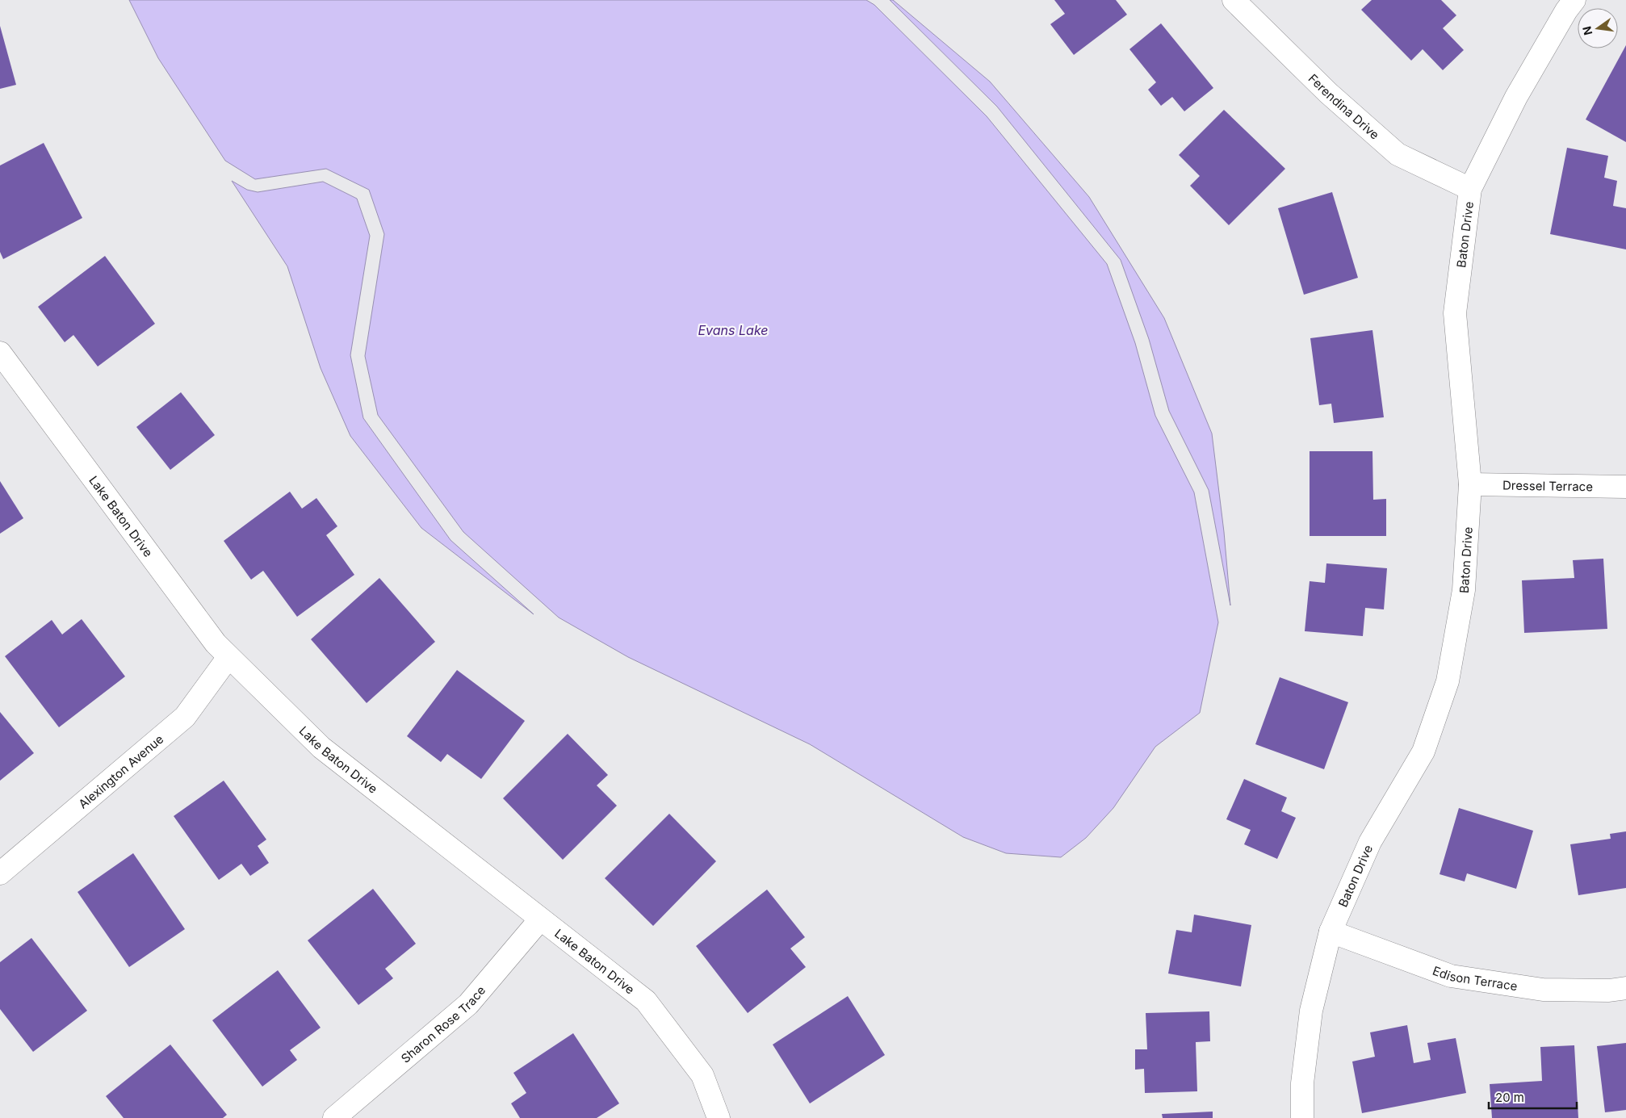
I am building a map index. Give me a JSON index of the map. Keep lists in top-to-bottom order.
{
  "streets": {
    "street": [
      "Ferendina Drive",
      "Baton Drive",
      "Dressel Terrace",
      "Lake Baton Drive",
      "Alexington Avenue",
      "Edison Terrace",
      "Sharon Rose Trace"
    ]
  },
  "crossings": [
    ["Ferendina Drive", "Baton Drive"],
    ["Baton Drive", "Dressel Terrace"],
    ["Baton Drive", "Edison Terrace"],
    ["Lake Baton Drive", "Alexington Avenue"],
    ["Lake Baton Drive", "Sharon Rose Trace"]
  ],
  "water": ["Evans Lake"],
  "scale_bar": "20 m",
  "north": "left"
}
